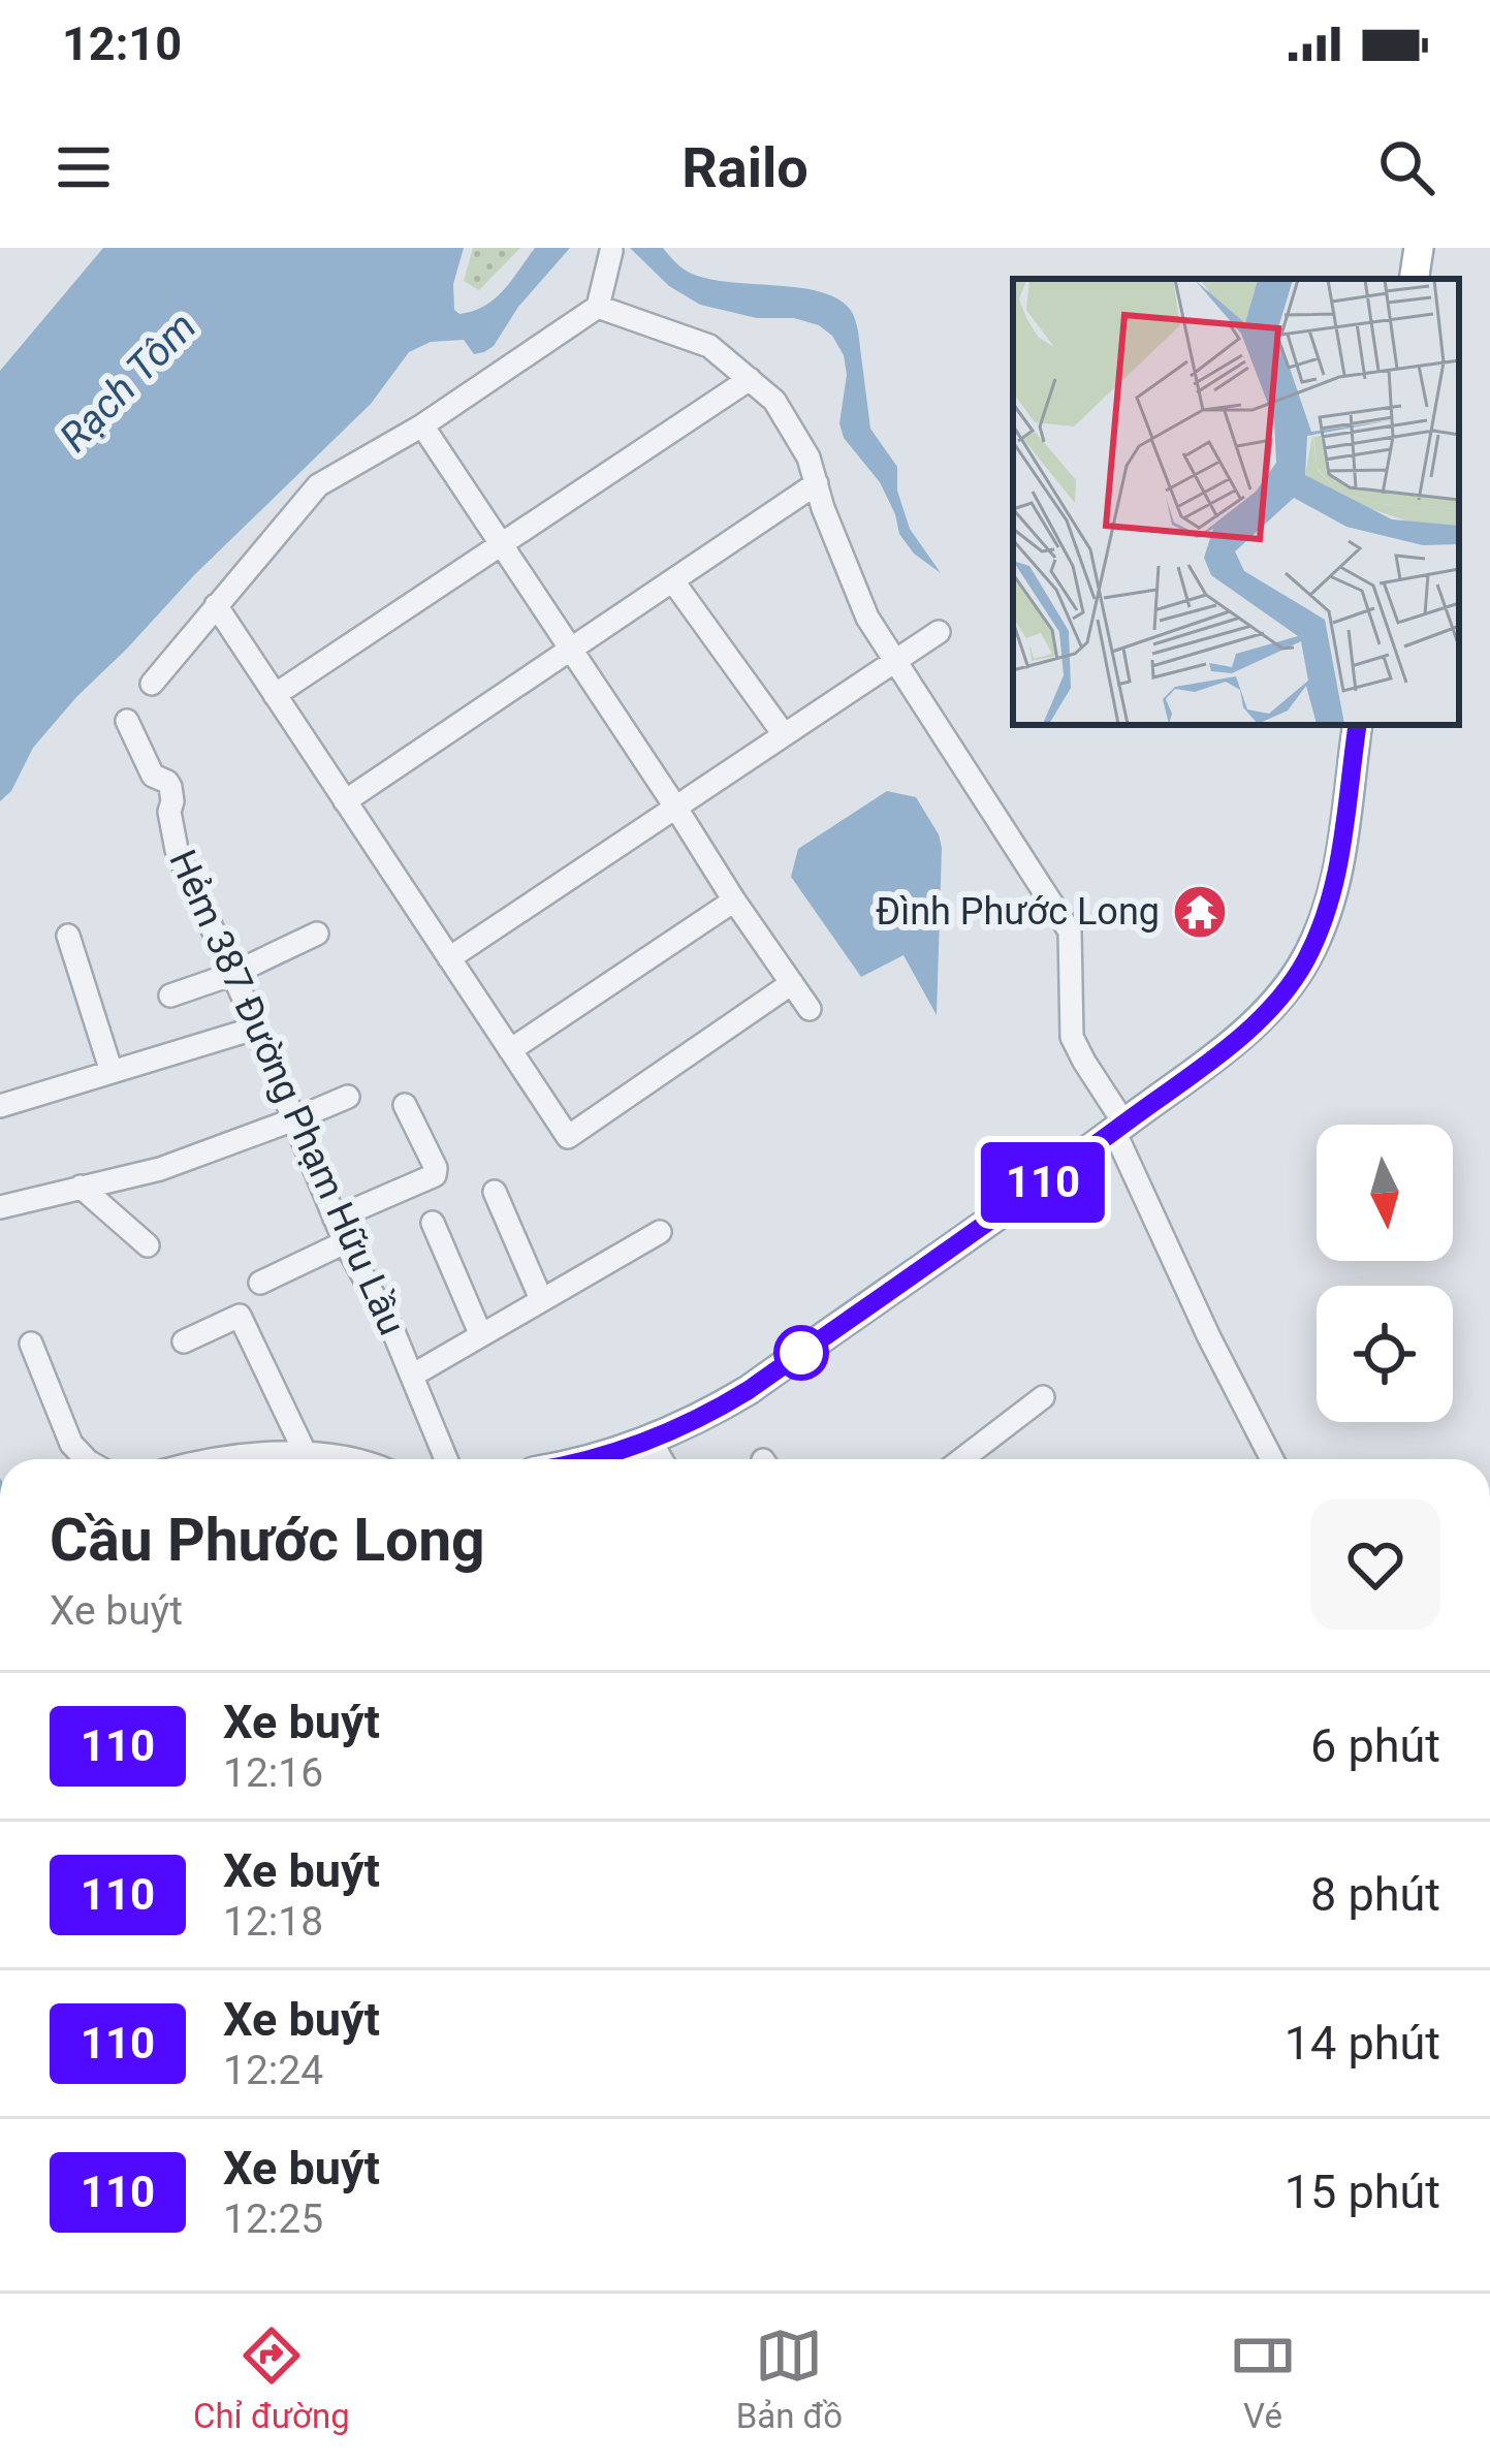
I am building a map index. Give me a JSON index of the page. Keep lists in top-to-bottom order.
{
  "streets": {
    "street": ["Hẻm 387 Đường Phạm Hữu Lầu"]
  },
  "water": ["Rạch Tôm"],
  "places": {
    "temple": ["Đình Phước Long"]
  },
  "lines": ["bus line 110"],
  "north": "bottom",
  "page": {
    "status": "12:10",
    "header": "Railo",
    "on_map": "110",
    "heading": ["Cầu Phước Long", "Xe buýt"],
    "list": [
      {
        "mark": "110",
        "name": "Xe buýt",
        "note": "12:16",
        "value": "6 phút"
      },
      {
        "mark": "110",
        "name": "Xe buýt",
        "note": "12:18",
        "value": "8 phút"
      },
      {
        "mark": "110",
        "name": "Xe buýt",
        "note": "12:24",
        "value": "14 phút"
      },
      {
        "mark": "110",
        "name": "Xe buýt",
        "note": "12:25",
        "value": "15 phút"
      }
    ],
    "tabs": ["Chỉ đường", "Bản đồ", "Vé"]
  }
}
